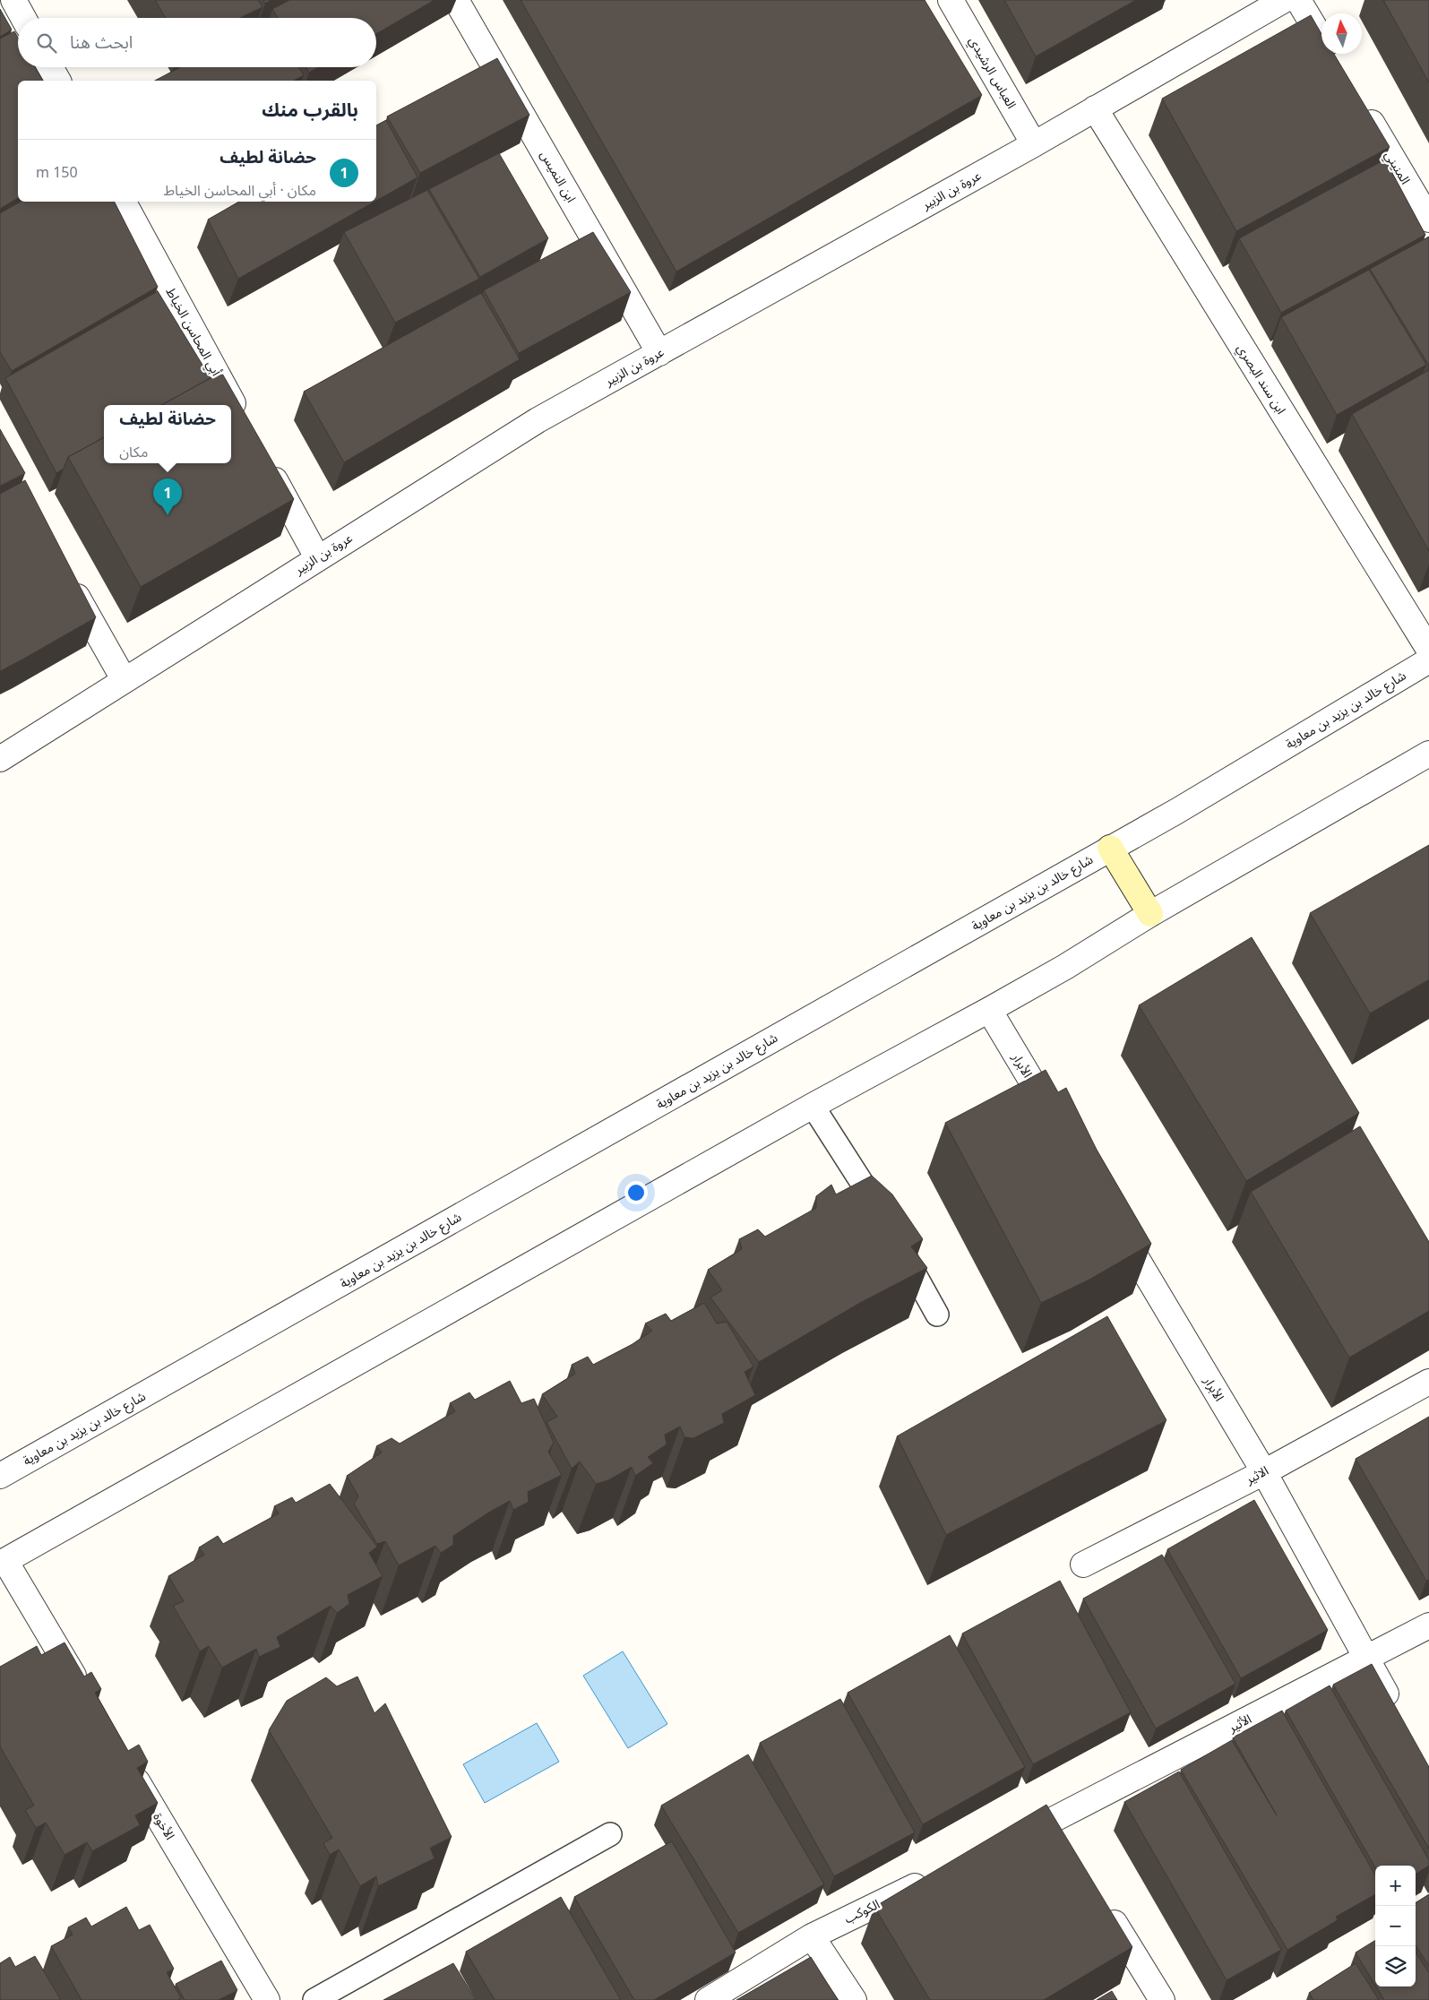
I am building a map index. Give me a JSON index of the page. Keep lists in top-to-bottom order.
{
  "streets": {
    "street": [
      "العباس الرشيدي",
      "المنيني",
      "ابن النميس",
      "عروة بن الزبير",
      "أبي المحاسن الخياط",
      "ابن سند البصري",
      "شارع خالد بن يزيد بن معاوية",
      "الأبرار",
      "الاثير",
      "الأثير",
      "الأخوة",
      "الكوكب"
    ]
  },
  "crossings": [
    ["العباس الرشيدي", "عروة بن الزبير"],
    ["ابن النميس", "عروة بن الزبير"],
    ["عروة بن الزبير", "ابن سند البصري"],
    ["الأبرار", "الاثير"],
    ["الأبرار", "الأثير"]
  ],
  "north": "top",
  "page": {
    "search": "ابحث هنا",
    "heading": "بالقرب منك",
    "list": [
      {
        "mark": "1",
        "name": "حضانة لطيف",
        "note": "مكان · أبي المحاسن الخياط",
        "value": "150 m"
      }
    ],
    "popup": ["حضانة لطيف", "مكان"],
    "pins": "1",
    "map_buttons": ["+", "−"]
  }
}
